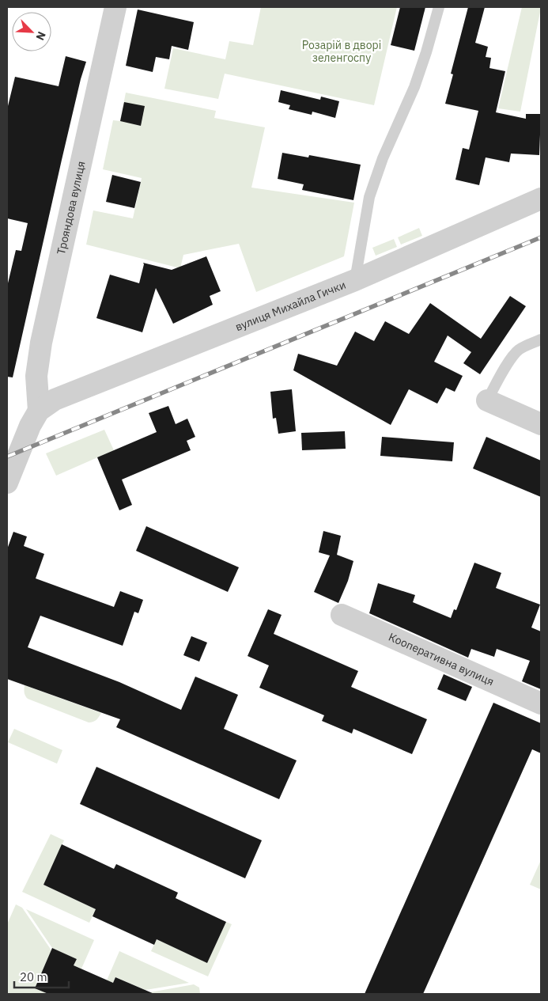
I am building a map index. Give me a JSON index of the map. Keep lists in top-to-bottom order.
{
  "streets": {
    "street": ["Трояндова вулиця", "вулиця Михайла Гички", "Кооперативна вулиця"]
  },
  "crossings": [
    ["Трояндова вулиця", "вулиця Михайла Гички"]
  ],
  "parks": ["Розарій в дворі зеленгоспу"],
  "scale_bar": "20 m",
  "north": "bottom right"
}
